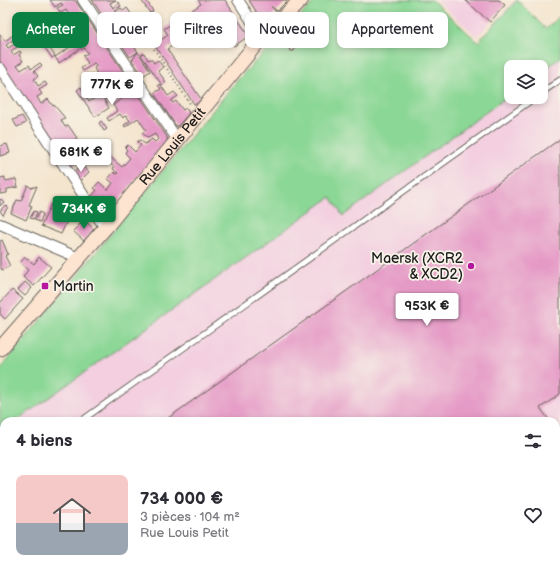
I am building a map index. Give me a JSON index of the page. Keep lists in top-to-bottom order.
{
  "streets": {
    "street": ["Rue Louis Petit"]
  },
  "places": {
    "other": ["Maersk (XCR2 & XCD2)"],
    "transit": ["Martin"]
  },
  "page": {
    "chip": [
      "Acheter",
      "Louer",
      "Filtres",
      "Nouveau",
      "Appartement"
    ],
    "price": [
      "777K €",
      "681K €",
      "734K €",
      "953K €"
    ],
    "heading": "4 biens",
    "list": [
      {
        "name": "734 000 €",
        "note": "3 pièces · 104 m² · Rue Louis Petit"
      }
    ]
  }
}
